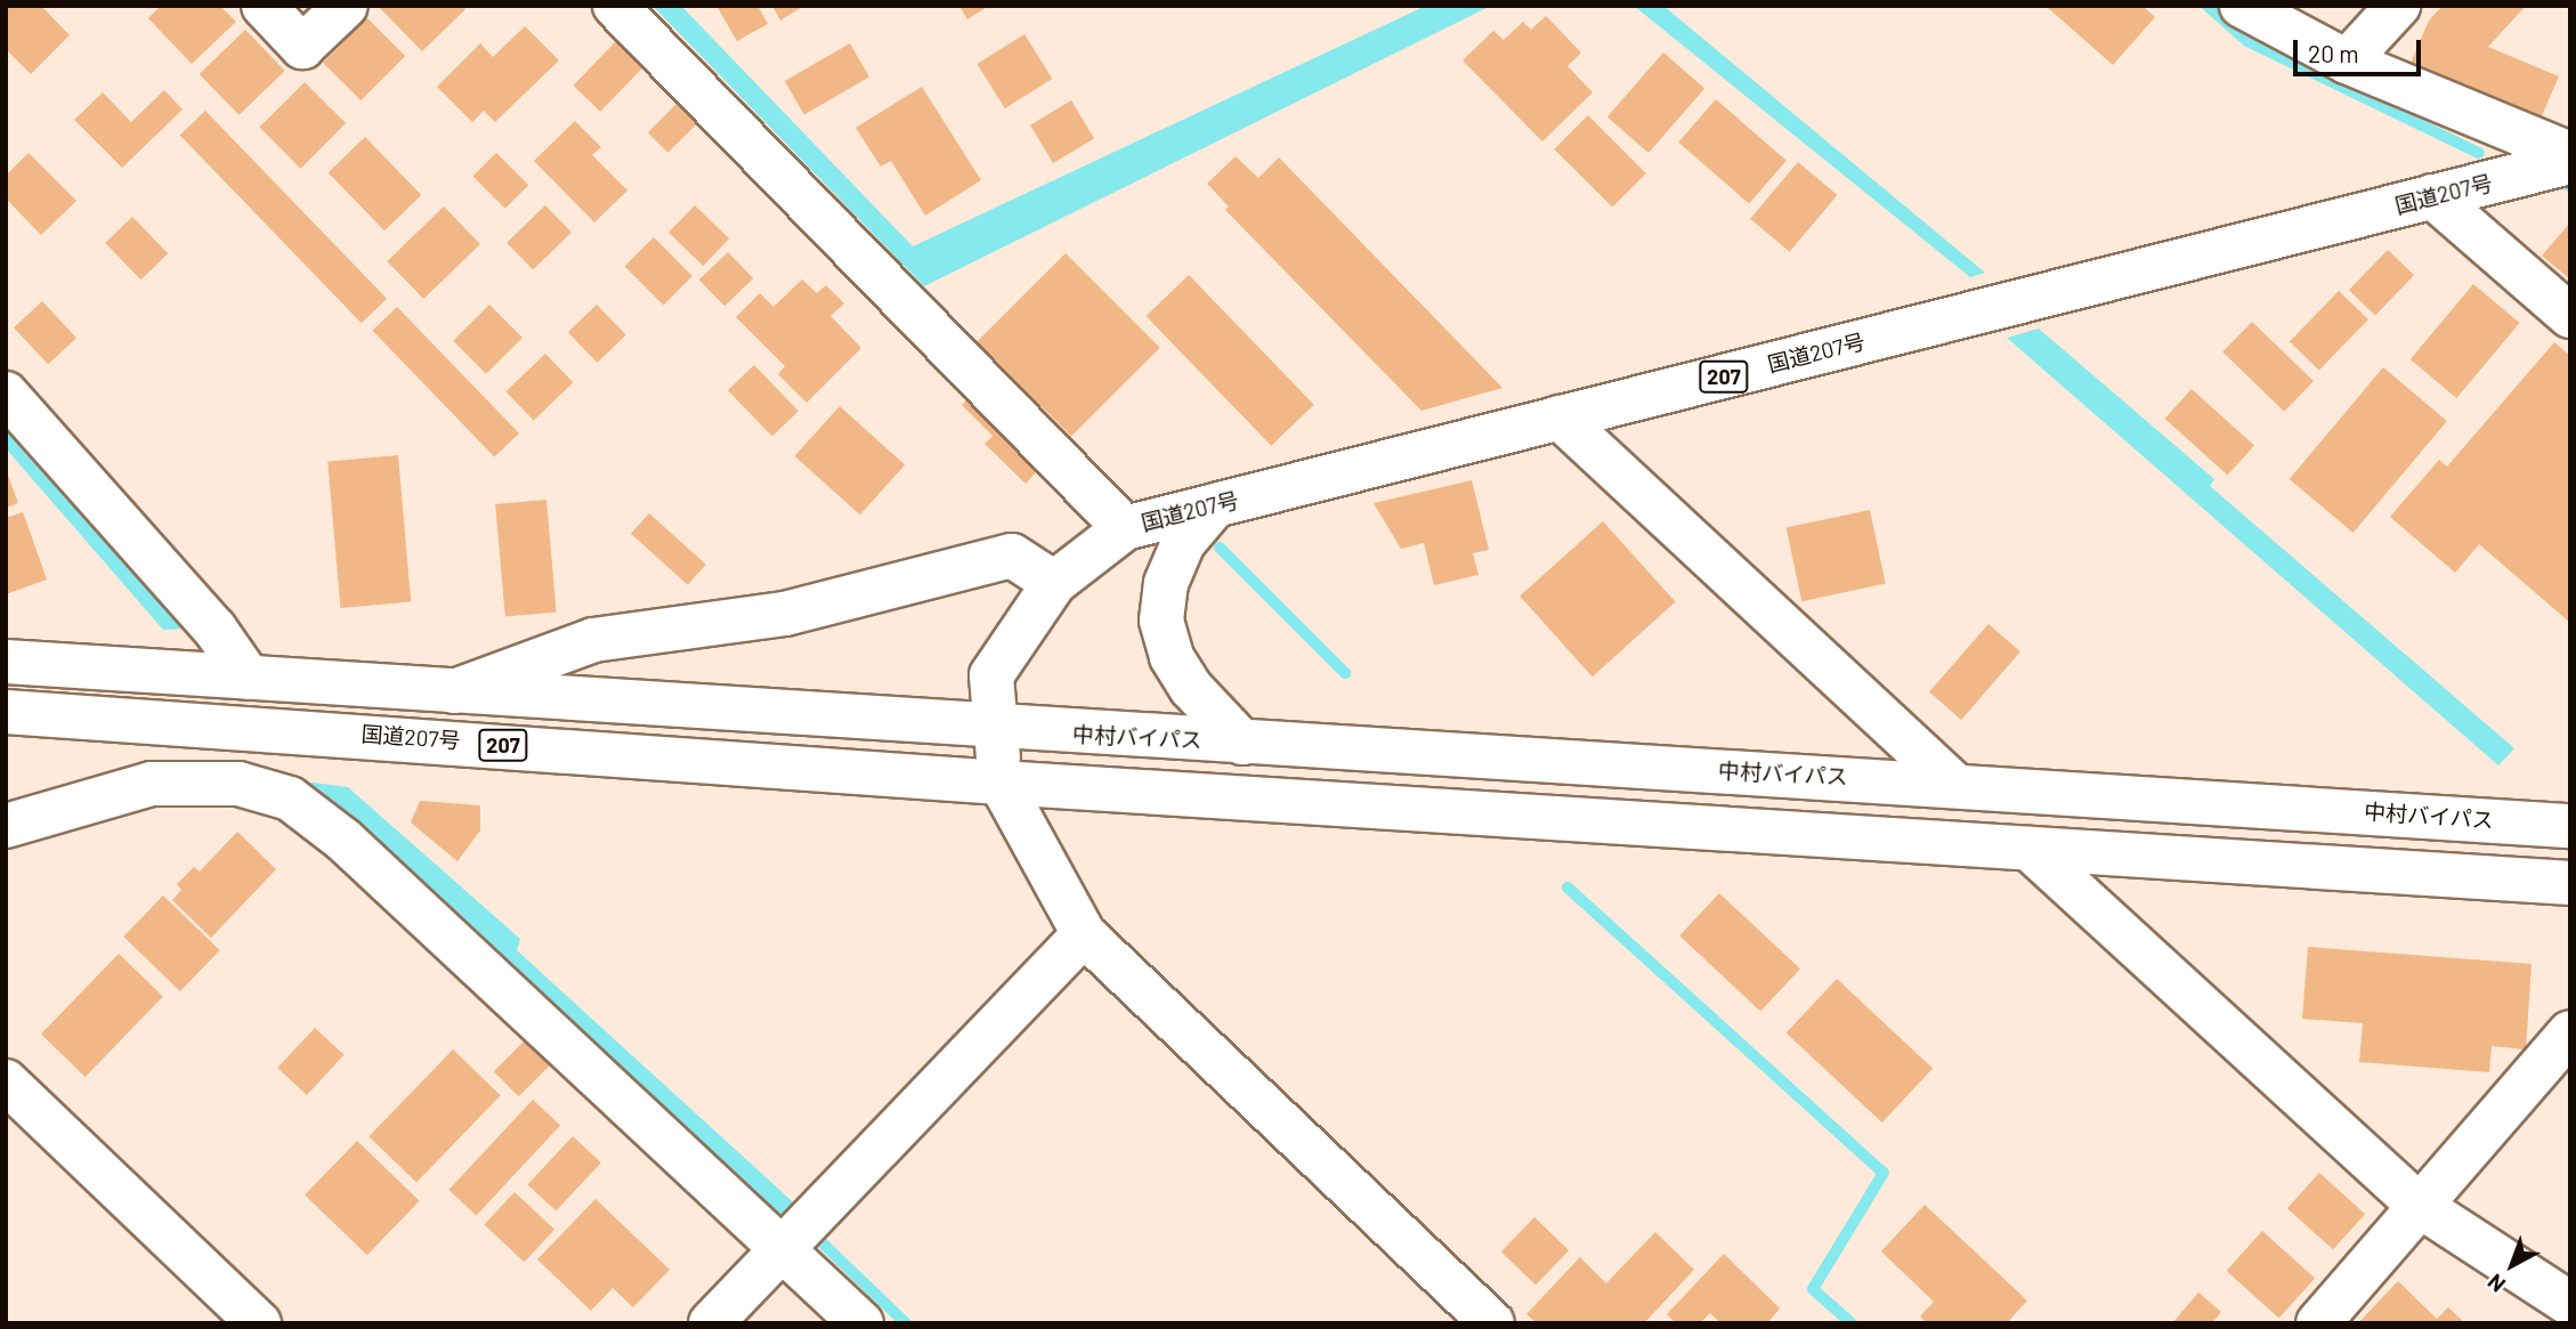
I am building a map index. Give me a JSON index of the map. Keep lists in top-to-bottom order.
{
  "streets": {
    "main road": ["国道207号", "207", "中村バイパス"]
  },
  "crossings": [
    ["国道207号", "207"],
    ["国道207号", "中村バイパス"],
    ["207", "中村バイパス"]
  ],
  "scale_bar": "20 m",
  "north": "bottom left"
}
